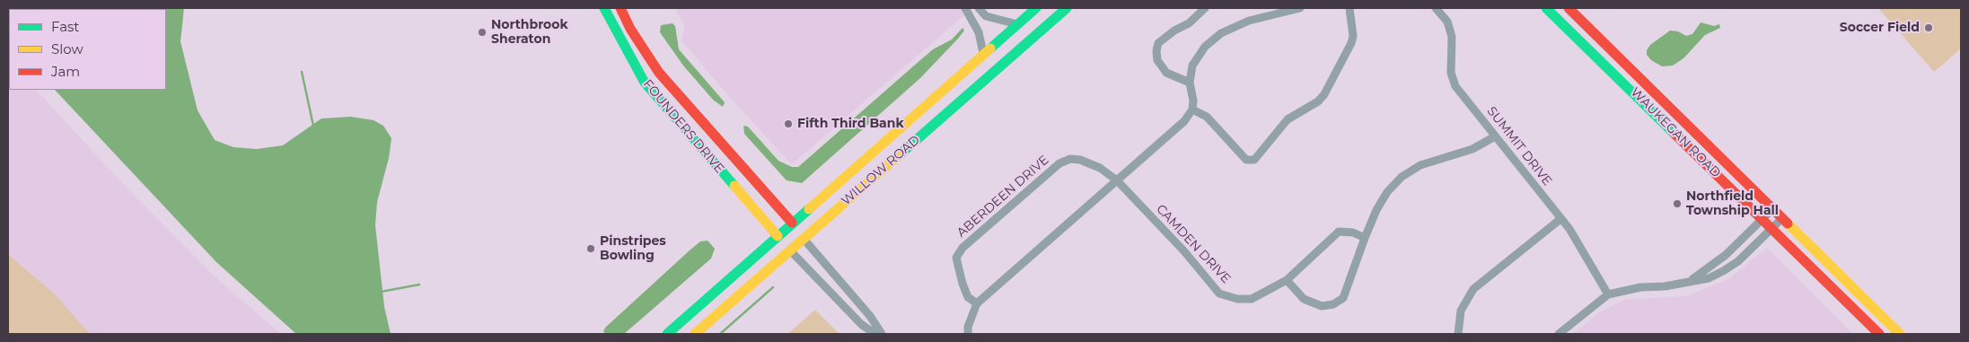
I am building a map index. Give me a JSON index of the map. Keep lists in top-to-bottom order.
{
  "streets": {
    "main road": ["FOUNDERS DRIVE", "WAUKEGAN ROAD", "WILLOW ROAD"],
    "street": ["SUMMIT DRIVE", "ABERDEEN DRIVE", "CAMDEN DRIVE"]
  },
  "crossings": [
    ["FOUNDERS DRIVE", "WILLOW ROAD"],
    ["ABERDEEN DRIVE", "CAMDEN DRIVE"]
  ],
  "places": [
    "Soccer Field",
    "Northbrook Sheraton",
    "Fifth Third Bank",
    "Northfield Township Hall",
    "Pinstripes Bowling"
  ],
  "legend": ["Fast", "Slow", "Jam"]
}
